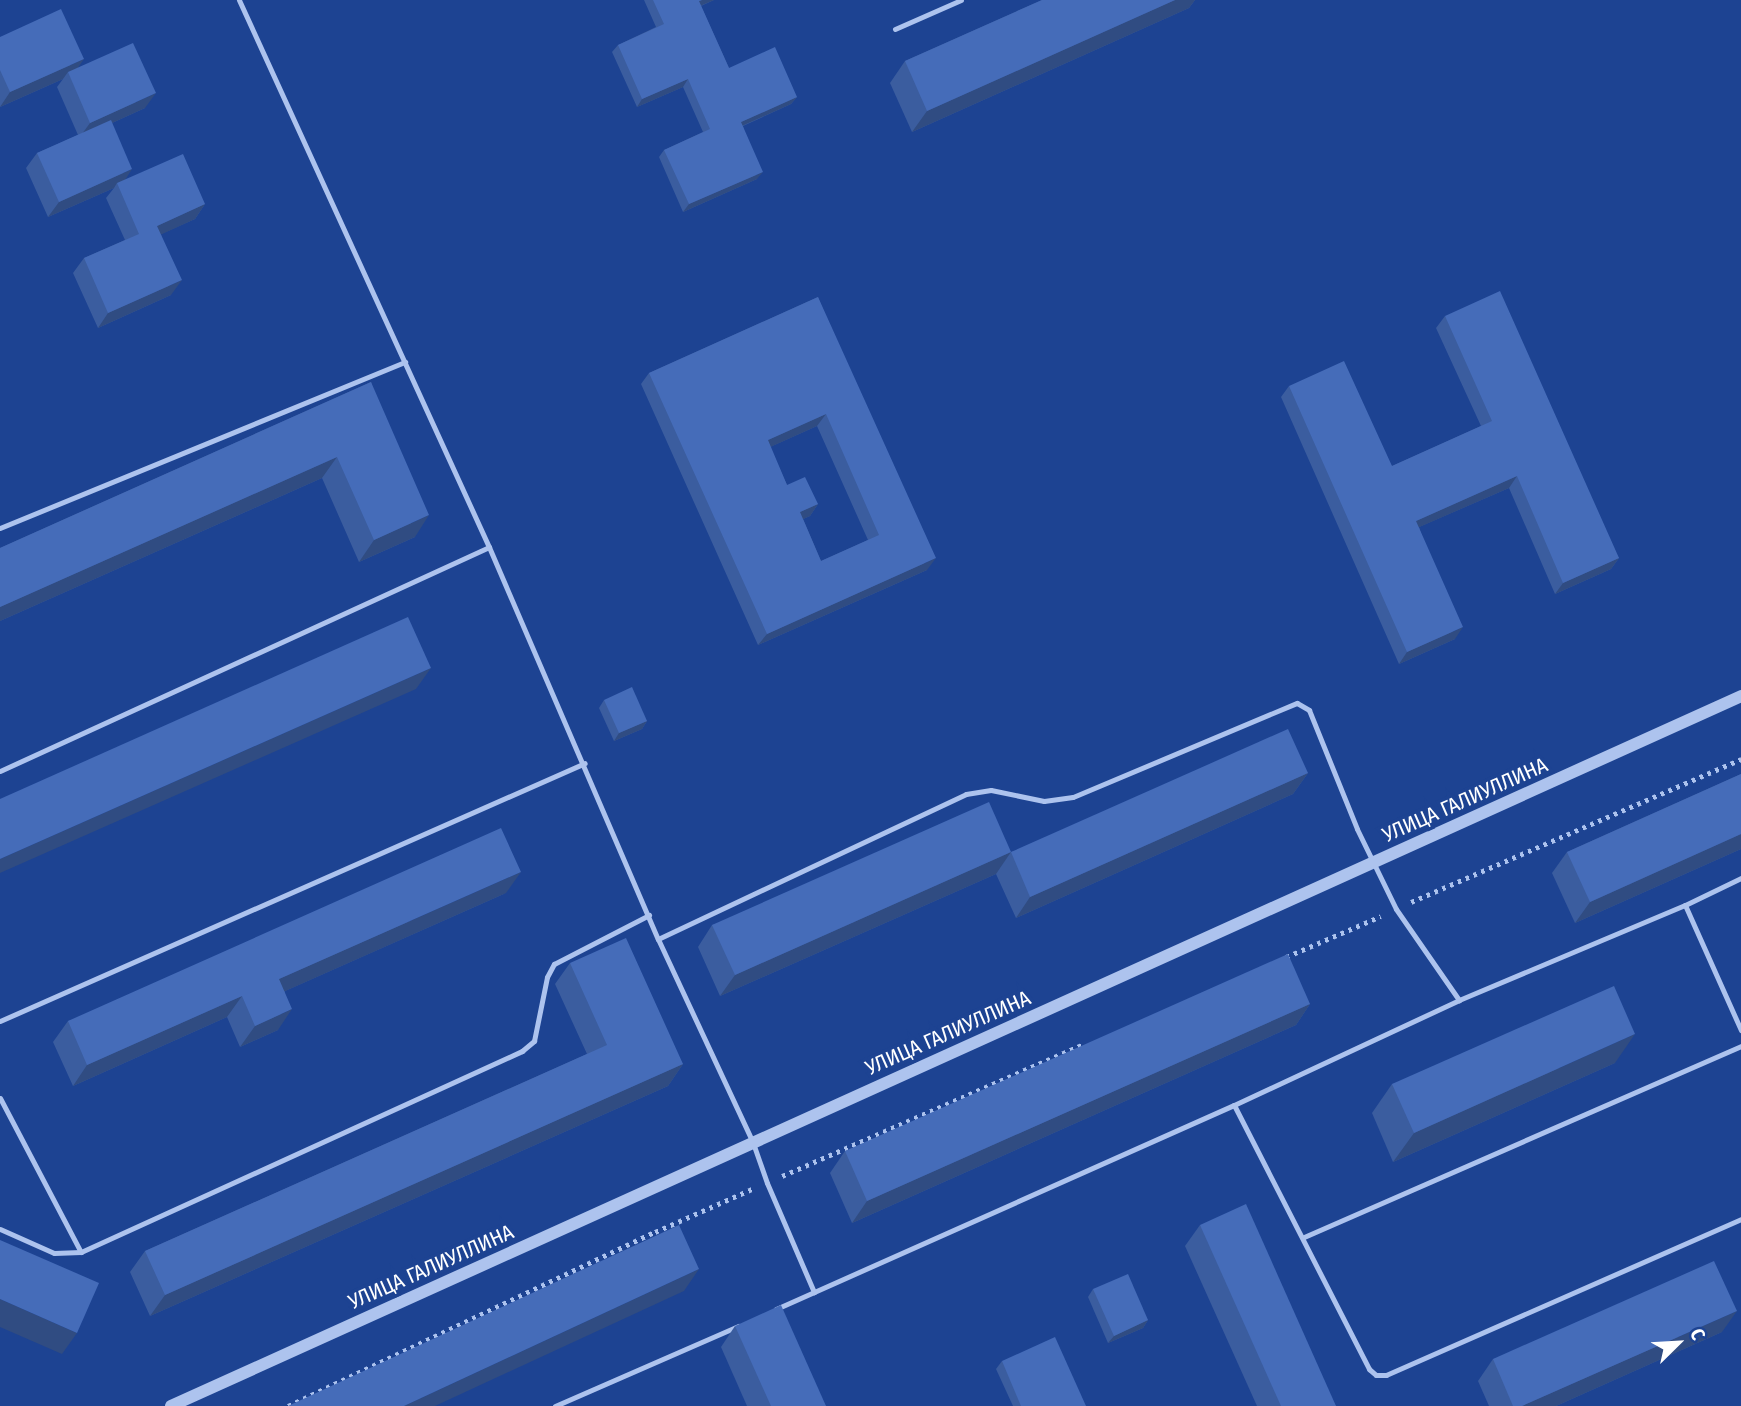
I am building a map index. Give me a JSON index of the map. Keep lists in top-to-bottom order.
{
  "streets": {
    "street": ["УЛИЦА ГАЛИУЛЛИНА"]
  },
  "north": "top right"
}
